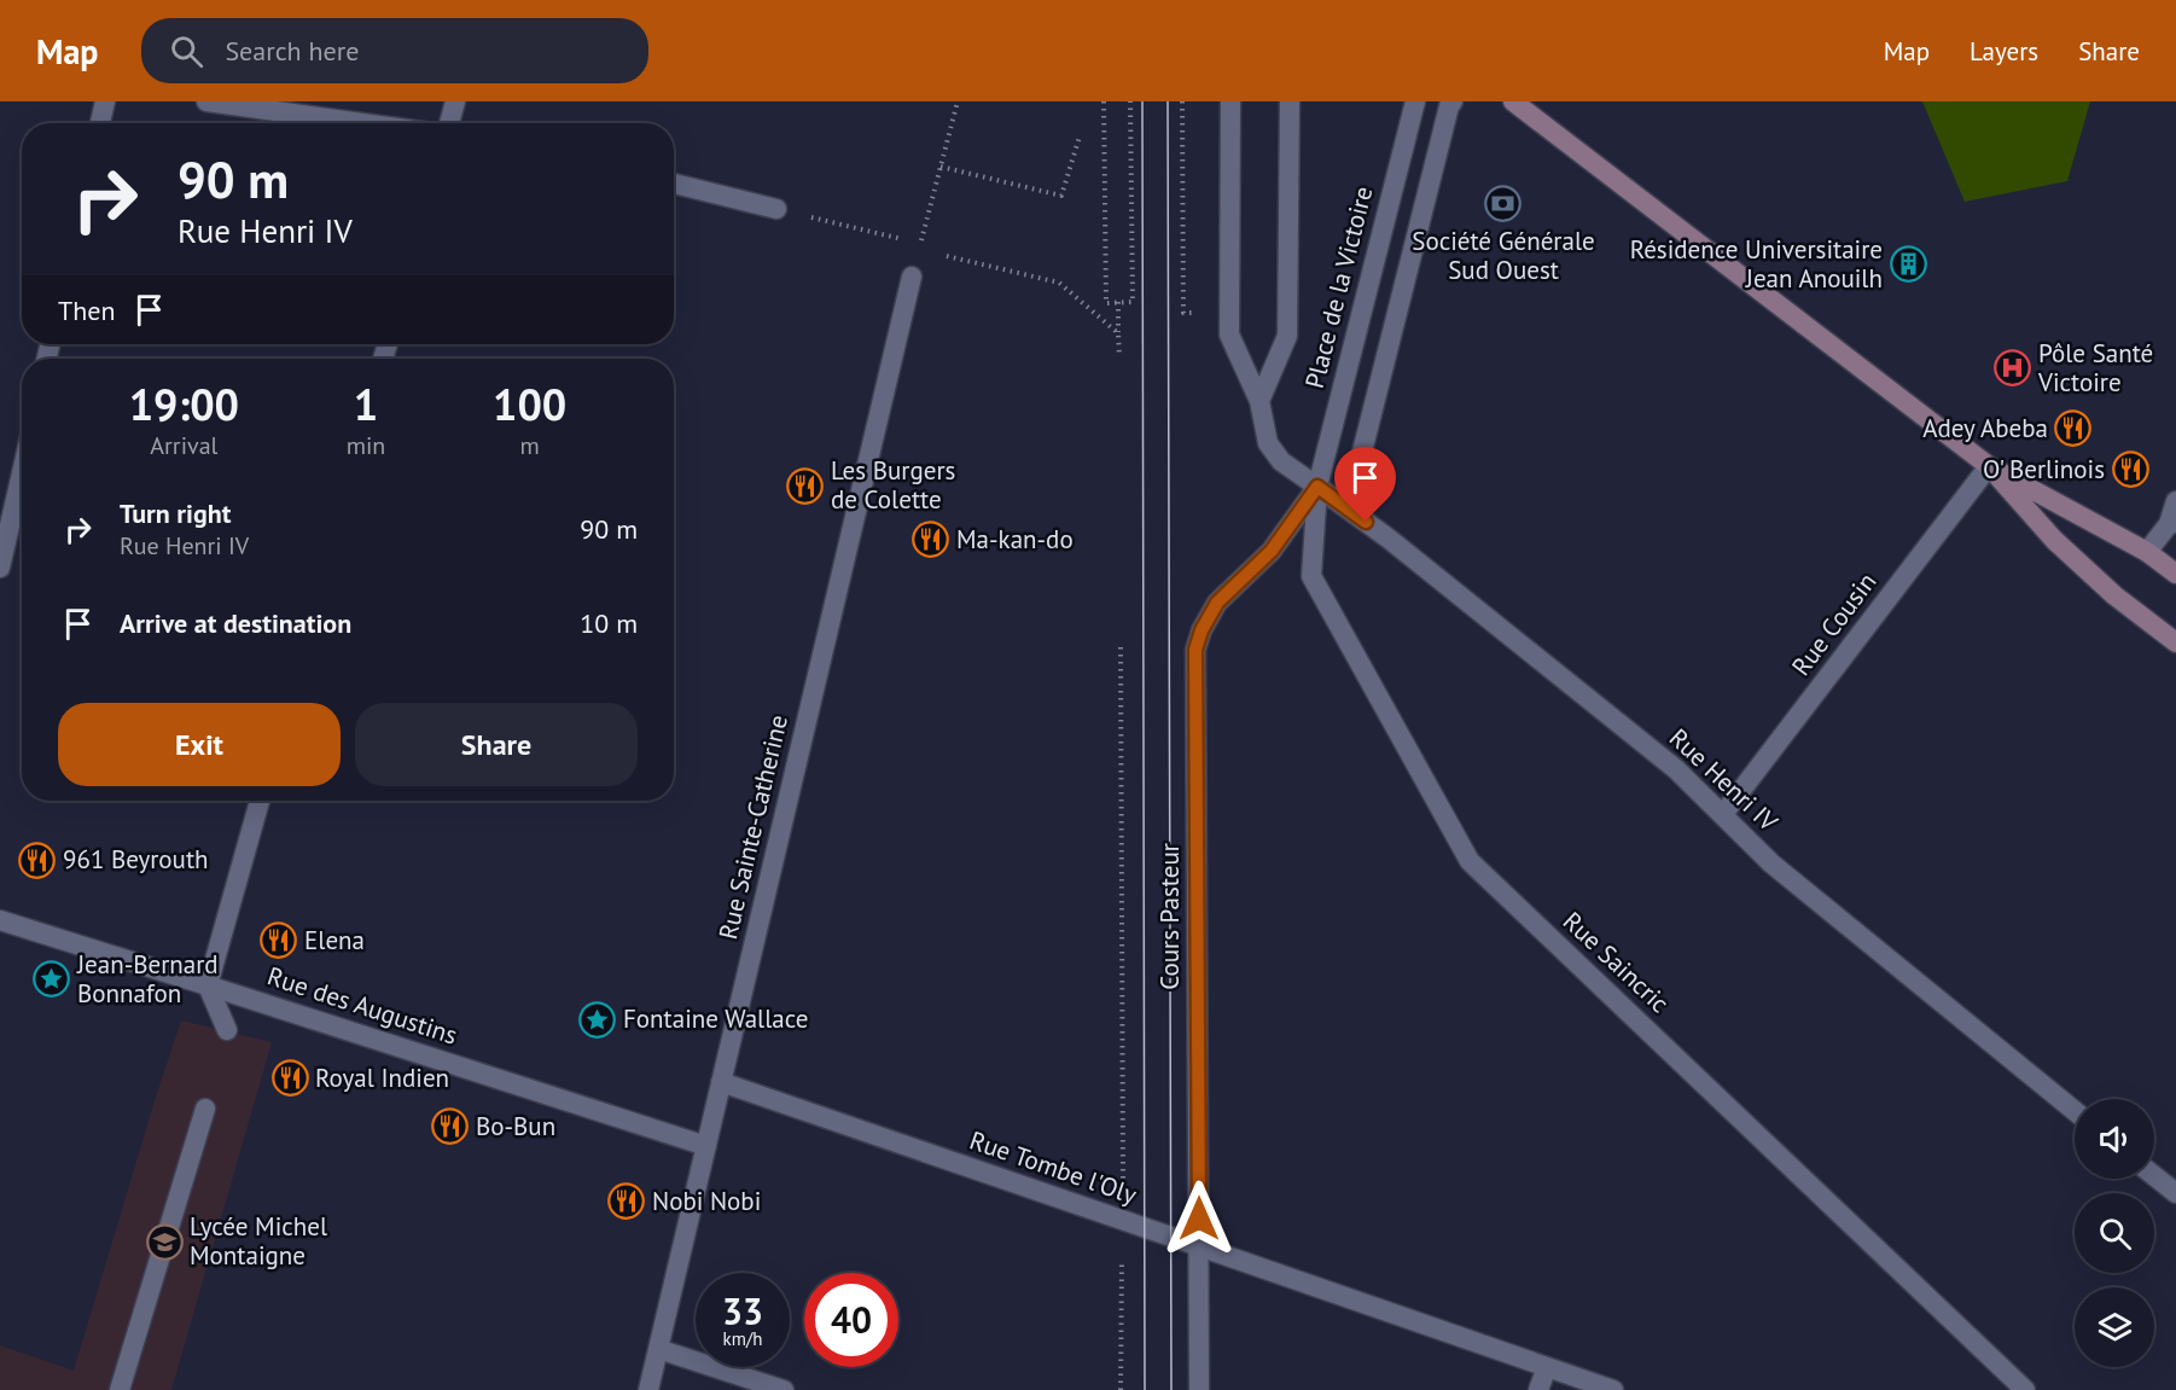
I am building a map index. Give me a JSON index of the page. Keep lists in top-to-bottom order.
{
  "streets": {
    "street": [
      "Place de la Victoire",
      "Rue Cousin",
      "Rue Henri IV",
      "Rue Sainte-Catherine",
      "Cours Pasteur",
      "Rue Saincric",
      "Rue des Augustins",
      "Rue Tombe l'Oly"
    ]
  },
  "crossings": [
    ["Place de la Victoire", "Rue Henri IV"],
    ["Place de la Victoire", "Cours Pasteur"],
    ["Place de la Victoire", "Rue Saincric"],
    ["Rue Cousin", "Rue Henri IV"],
    ["Rue Henri IV", "Cours Pasteur"],
    ["Rue Henri IV", "Rue Saincric"],
    ["Rue Sainte-Catherine", "Rue des Augustins"],
    ["Rue Sainte-Catherine", "Rue Tombe l'Oly"],
    ["Cours Pasteur", "Rue Saincric"],
    ["Cours Pasteur", "Rue Tombe l'Oly"]
  ],
  "places": {
    "bank": ["Société Générale Sud Ouest"],
    "building": ["Résidence Universitaire Jean Anouilh"],
    "hospital": ["Pôle Santé Victoire"],
    "restaurant": [
      "Adey Abeba",
      "O' Berlinois",
      "Les Burgers de Colette",
      "Ma-kan-do",
      "961 Beyrouth",
      "Elena",
      "Royal Indien",
      "Bo-Bun",
      "Nobi Nobi"
    ],
    "place": ["Jean-Bernard Bonnafon", "Fontaine Wallace"],
    "school or university": ["Lycée Michel Montaigne"]
  },
  "page": {
    "header": "Map",
    "search": "Search here",
    "nav": ["Map", "Layers", "Share"],
    "turn": ["90 m", "Rue Henri IV"],
    "then": "Then",
    "eta": [
      "19:00",
      "Arrival",
      "1",
      "min",
      "100",
      "m"
    ],
    "list": [
      {
        "name": "Turn right",
        "note": "Rue Henri IV",
        "value": "90 m"
      },
      {
        "name": "Arrive at destination",
        "value": "10 m"
      }
    ],
    "buttons": ["Exit", "Share"],
    "speed": "33 km/h",
    "limit": "40"
  }
}
